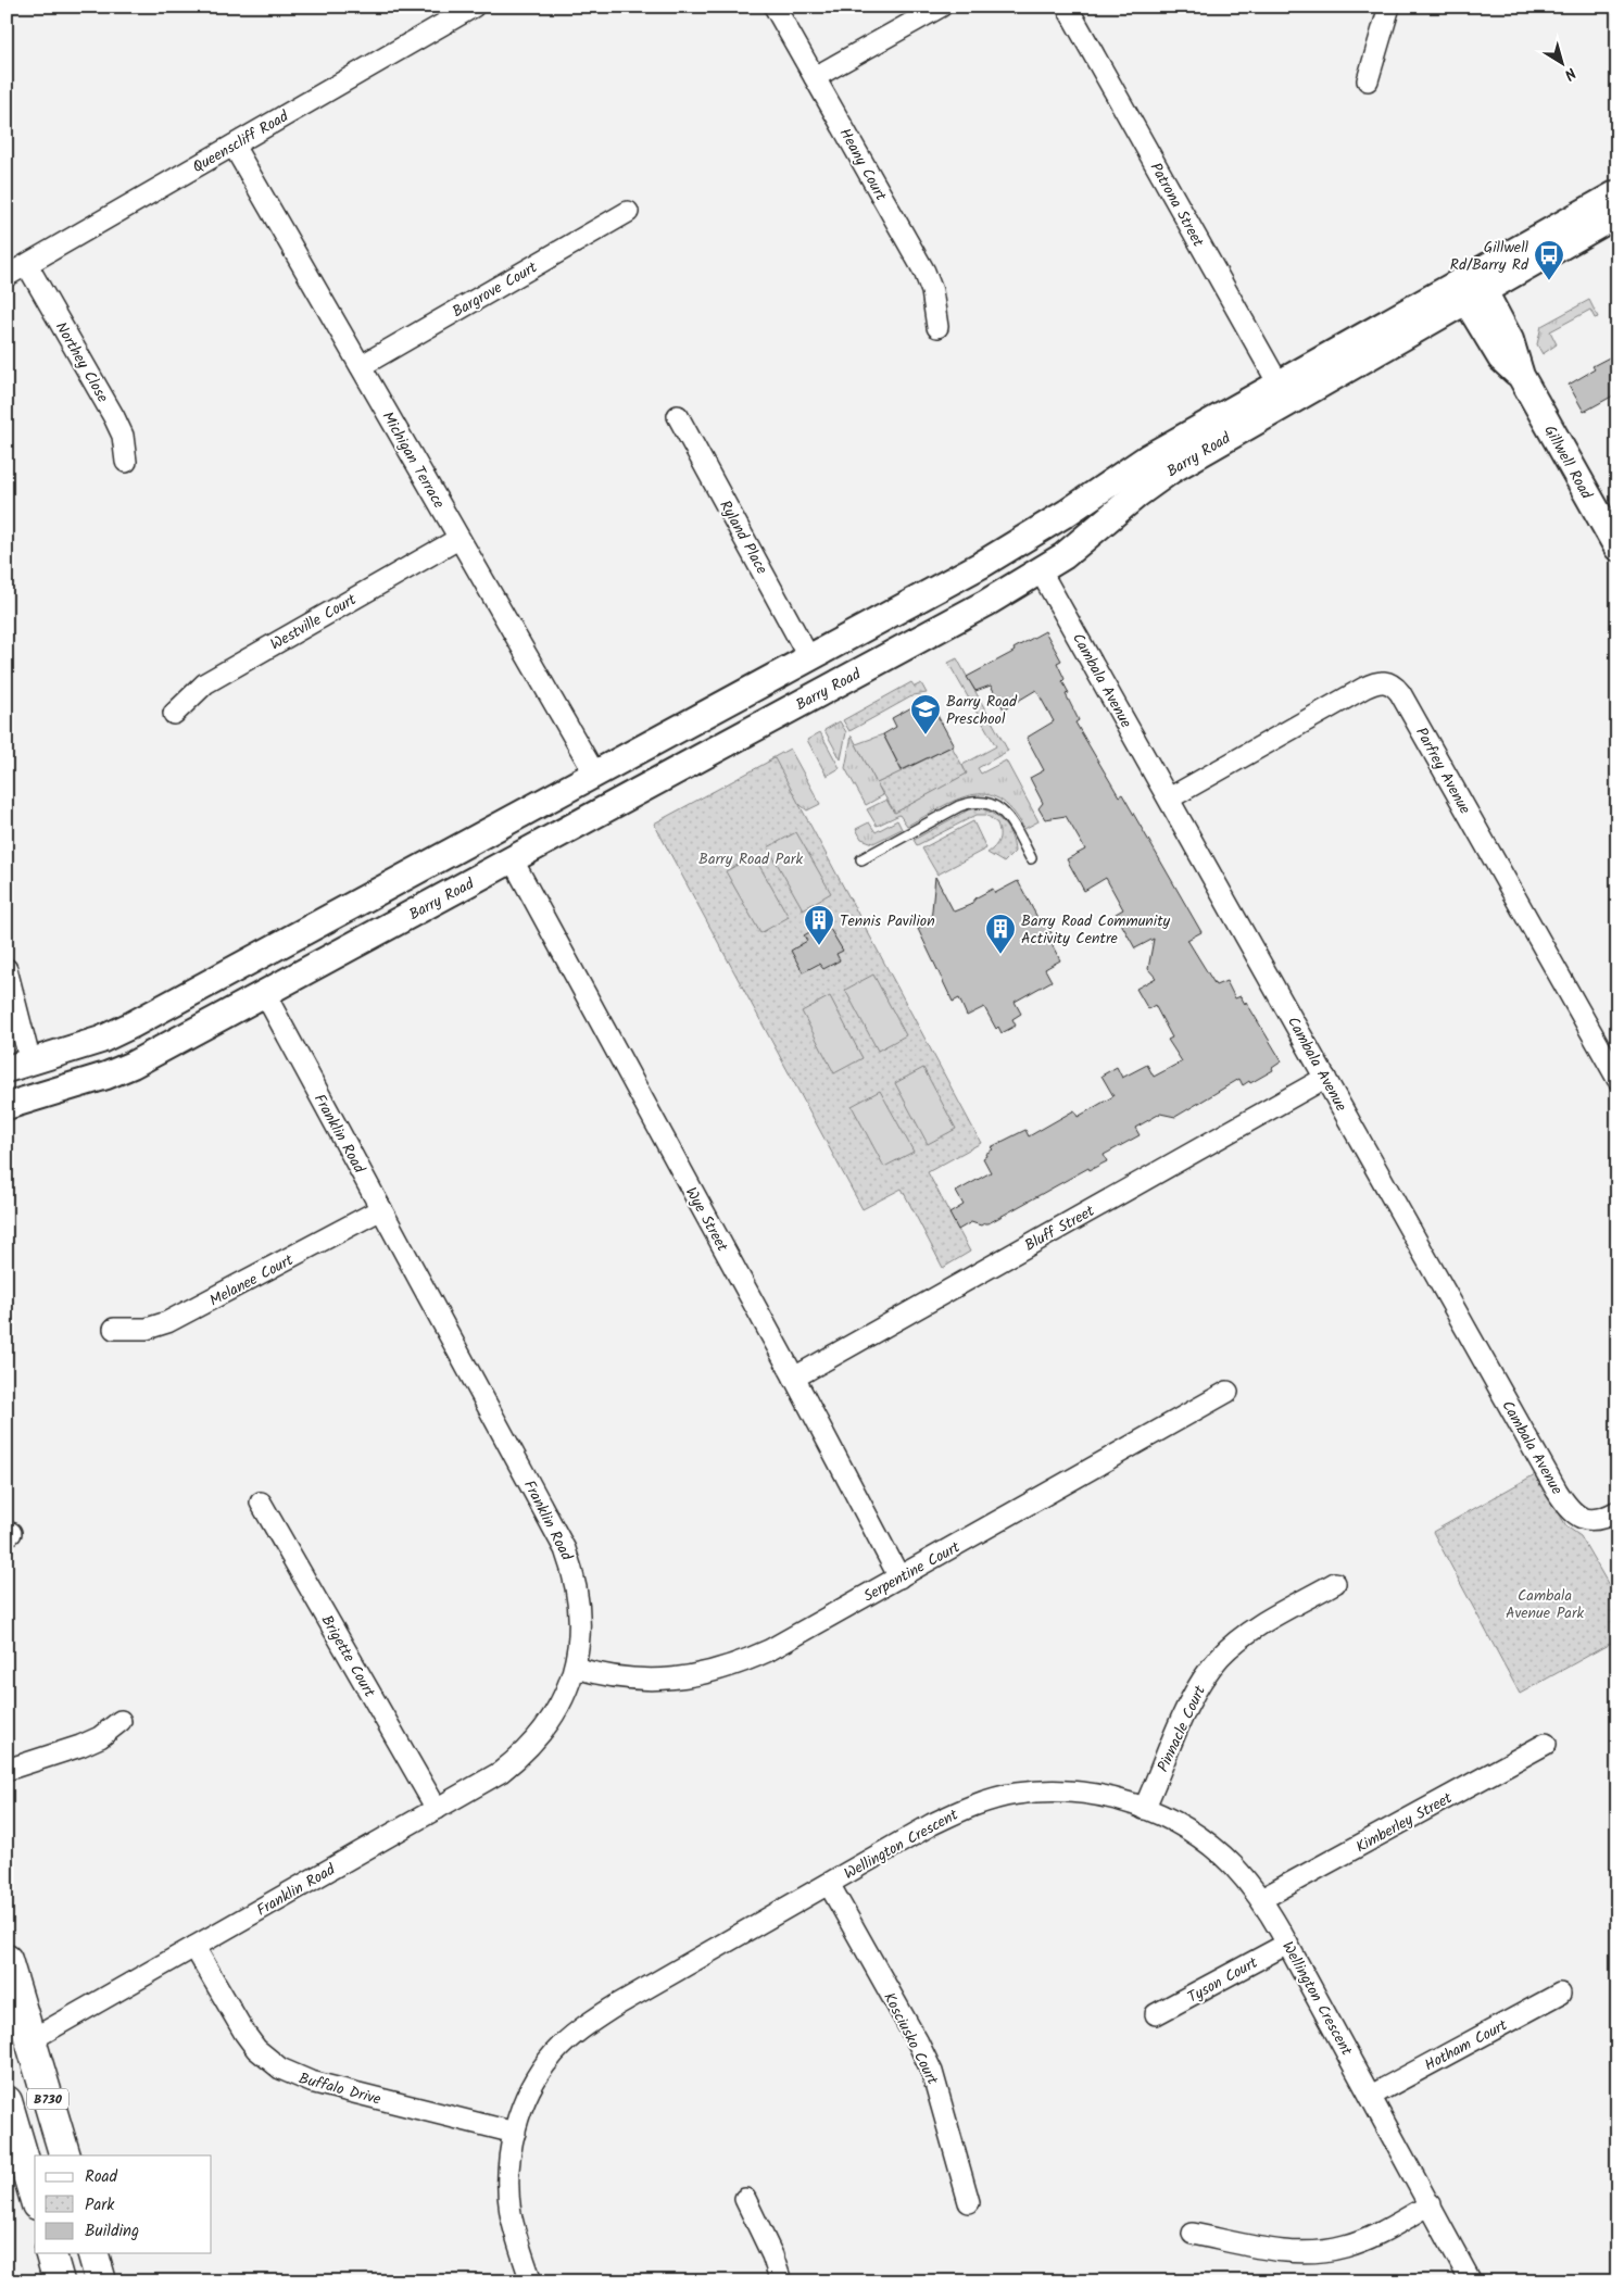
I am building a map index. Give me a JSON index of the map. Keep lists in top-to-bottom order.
{
  "streets": {
    "main road": ["B730"],
    "street": [
      "Queenscliff Road",
      "Heany Court",
      "Patrona Street",
      "Bargrove Court",
      "Northey Close",
      "Barry Road",
      "Michigan Terrace",
      "Gillwell Road",
      "Ryland Place",
      "Westville Court",
      "Cambala Avenue",
      "Parfrey Avenue",
      "Franklin Road",
      "Wye Street",
      "Bluff Street",
      "Melanee Court",
      "Serpentine Court",
      "Brigette Court",
      "Pinnacle Court",
      "Kimberley Street",
      "Wellington Crescent",
      "Tyson Court",
      "Kosciusko Court",
      "Hotham Court",
      "Buffalo Drive"
    ]
  },
  "crossings": [
    ["Queenscliff Road", "Northey Close"],
    ["Queenscliff Road", "Michigan Terrace"],
    ["Patrona Street", "Barry Road"],
    ["Bargrove Court", "Michigan Terrace"],
    ["Barry Road", "Michigan Terrace"],
    ["Barry Road", "Gillwell Road"],
    ["Barry Road", "Ryland Place"],
    ["Barry Road", "Cambala Avenue"],
    ["Barry Road", "Franklin Road"],
    ["Barry Road", "Wye Street"],
    ["Michigan Terrace", "Westville Court"],
    ["Cambala Avenue", "Parfrey Avenue"],
    ["Cambala Avenue", "Bluff Street"],
    ["Franklin Road", "Melanee Court"],
    ["Franklin Road", "Serpentine Court"],
    ["Franklin Road", "Brigette Court"],
    ["Franklin Road", "Buffalo Drive"],
    ["Franklin Road", "B730"],
    ["Wye Street", "Bluff Street"],
    ["Wye Street", "Serpentine Court"],
    ["Pinnacle Court", "Wellington Crescent"],
    ["Kimberley Street", "Wellington Crescent"],
    ["Wellington Crescent", "Tyson Court"],
    ["Wellington Crescent", "Kosciusko Court"],
    ["Wellington Crescent", "Hotham Court"],
    ["Wellington Crescent", "Buffalo Drive"]
  ],
  "parks": ["Barry Road Park", "Cambala Avenue Park"],
  "places": {
    "bus stop": ["Gillwell Rd/Barry Rd"],
    "school or university": ["Barry Road Preschool"],
    "building": ["Tennis Pavilion", "Barry Road Community Activity Centre"]
  },
  "legend": ["Road", "Park", "Building"],
  "north": "bottom right"
}
